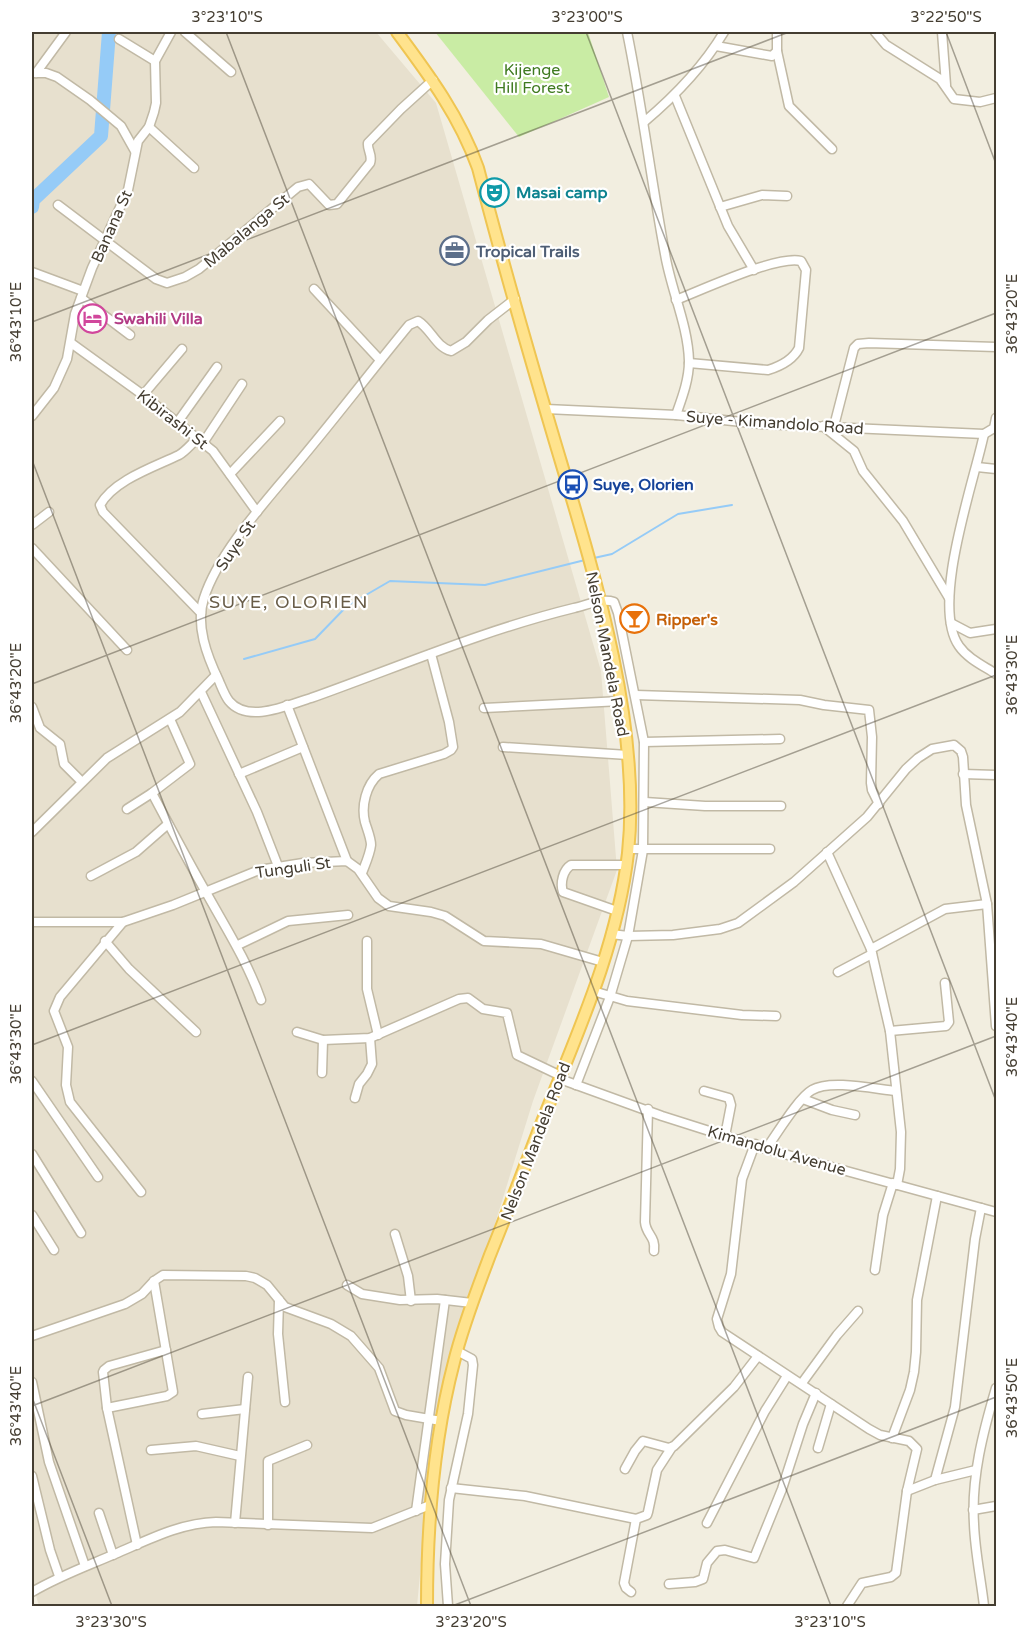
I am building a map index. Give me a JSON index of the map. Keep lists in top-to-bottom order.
{
  "streets": {
    "main road": ["Nelson Mandela Road"],
    "street": [
      "Banana St",
      "Mabalanga St",
      "Kibirashi St",
      "Suye - Kimandolo Road",
      "Suye St",
      "Tunguli St",
      "Kimandolu Avenue"
    ]
  },
  "crossings": [
    ["Banana St", "Mabalanga St"],
    ["Banana St", "Kibirashi St"],
    ["Mabalanga St", "Nelson Mandela Road"],
    ["Kibirashi St", "Suye St"],
    ["Suye - Kimandolo Road", "Nelson Mandela Road"],
    ["Suye St", "Nelson Mandela Road"],
    ["Nelson Mandela Road", "Tunguli St"],
    ["Nelson Mandela Road", "Kimandolu Avenue"]
  ],
  "districts": ["SUYE, OLORIEN"],
  "parks": ["Kijenge Hill Forest"],
  "places": {
    "theatre": ["Masai camp"],
    "office": ["Tropical Trails"],
    "hotel": ["Swahili Villa"],
    "bus stop": ["Suye, Olorien"],
    "bar": ["Ripper's"]
  },
  "coordinates": [
    "3°23'10\"S",
    "3°23'00\"S",
    "3°22'50\"S",
    "36°43'20\"E",
    "36°43'10\"E",
    "36°43'30\"E",
    "36°43'40\"E",
    "36°43'50\"E",
    "3°23'30\"S",
    "3°23'20\"S"
  ]
}
